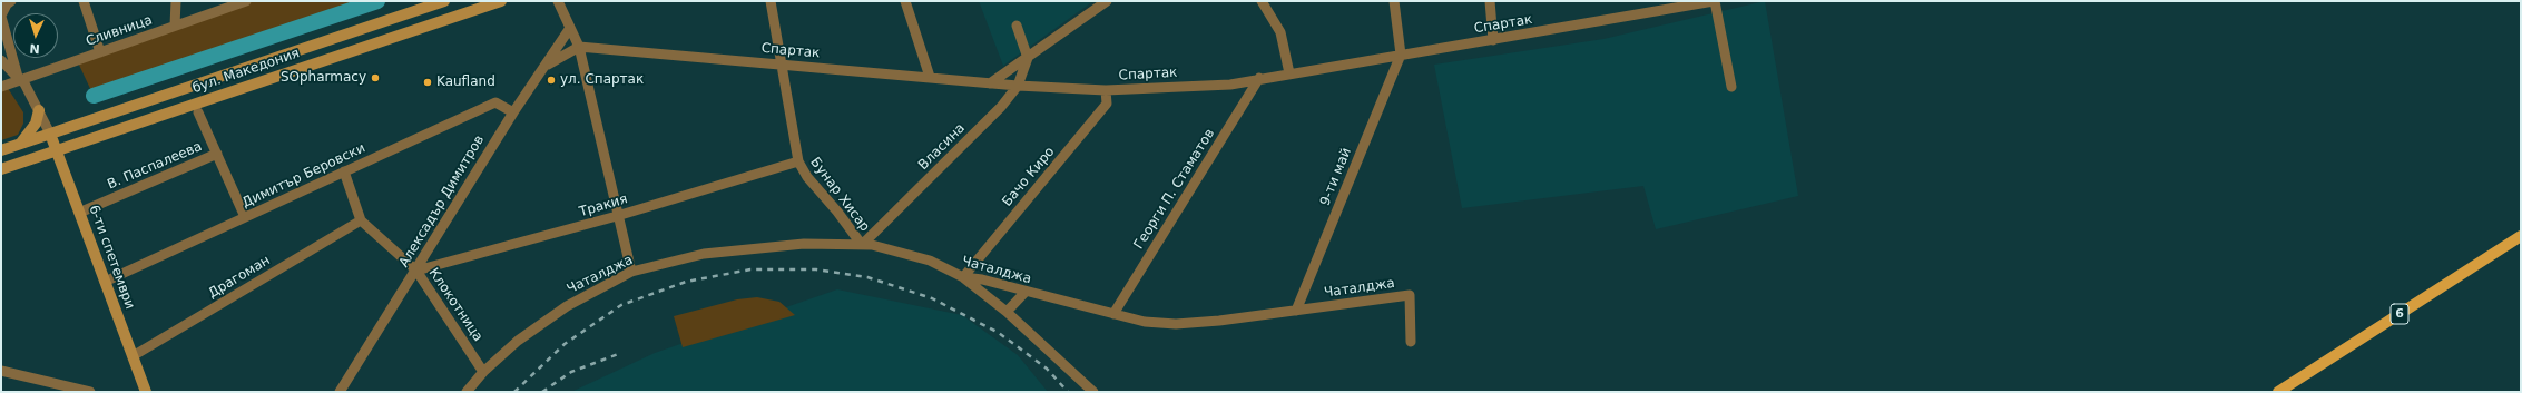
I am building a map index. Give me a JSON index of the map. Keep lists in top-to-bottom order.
{
  "streets": {
    "main road": ["6"],
    "street": [
      "Спартак",
      "Сливница",
      "бул. Македония",
      "Власина",
      "В. Паспалеева",
      "Димитър Беровски",
      "Бачо Киро",
      "9-ти май",
      "Георги П. Стаматов",
      "Бунар Хисар",
      "Алексадър Димитров",
      "Тракия",
      "6-ти спетември",
      "Чаталджа",
      "Драгоман",
      "Клокотница"
    ]
  },
  "crossings": [
    ["Спартак", "Власина"],
    ["Спартак", "Бачо Киро"],
    ["Спартак", "9-ти май"],
    ["Спартак", "Георги П. Стаматов"],
    ["Спартак", "Бунар Хисар"],
    ["бул. Македония", "6-ти спетември"],
    ["Власина", "Бунар Хисар"],
    ["Власина", "Чаталджа"],
    ["В. Паспалеева", "6-ти спетември"],
    ["Димитър Беровски", "Алексадър Димитров"],
    ["Димитър Беровски", "6-ти спетември"],
    ["Димитър Беровски", "Клокотница"],
    ["Бачо Киро", "Чаталджа"],
    ["9-ти май", "Чаталджа"],
    ["Георги П. Стаматов", "Чаталджа"],
    ["Бунар Хисар", "Тракия"],
    ["Бунар Хисар", "Чаталджа"],
    ["Алексадър Димитров", "Тракия"],
    ["Алексадър Димитров", "Клокотница"],
    ["Тракия", "Клокотница"],
    ["6-ти спетември", "Драгоман"],
    ["Чаталджа", "Клокотница"],
    ["Драгоман", "Клокотница"]
  ],
  "places": ["SOpharmacy", "ул. Спартак", "Kaufland"],
  "north": "bottom"
}
